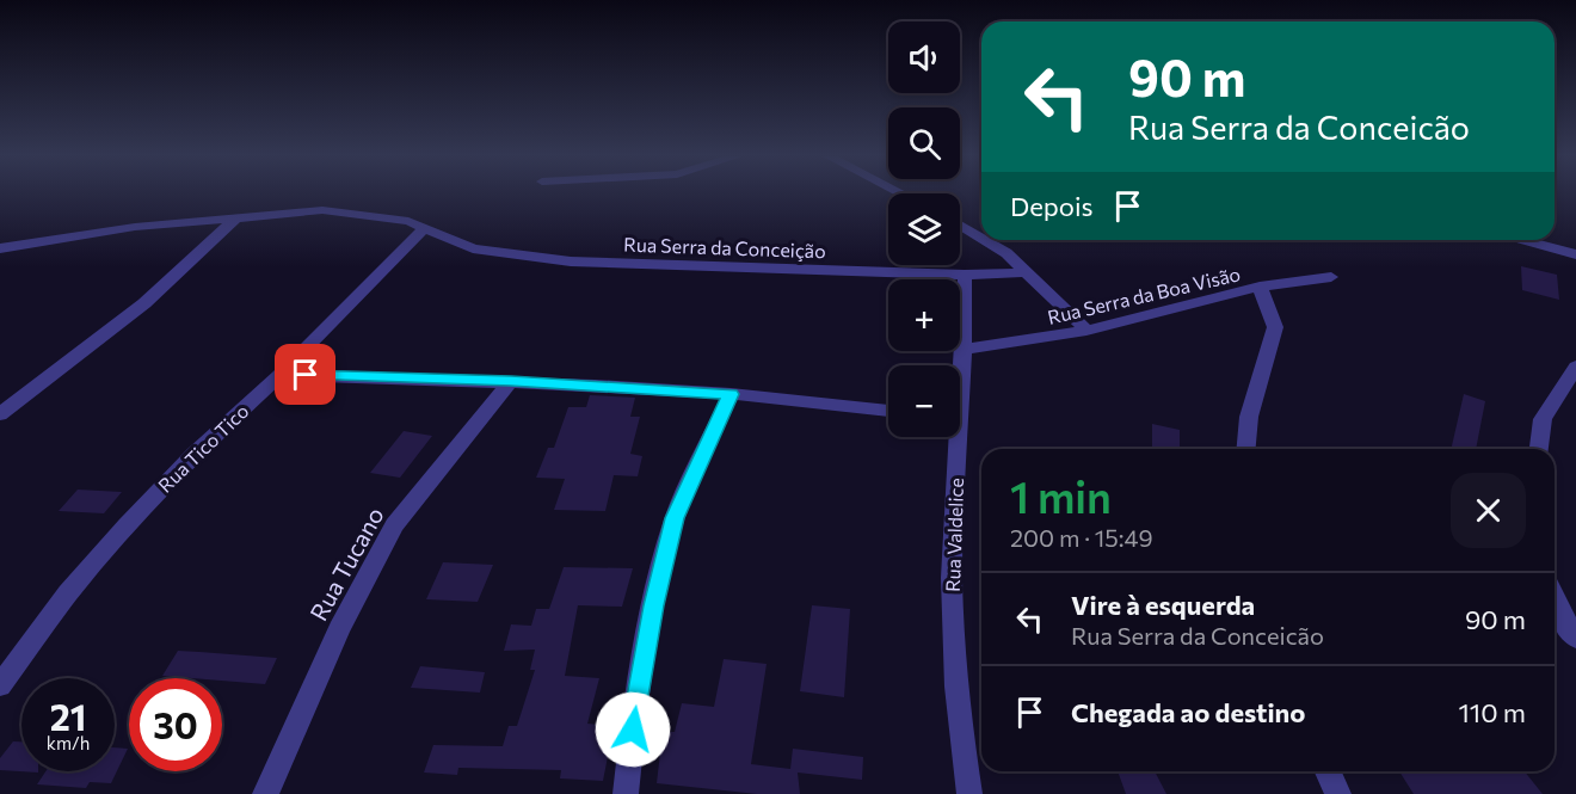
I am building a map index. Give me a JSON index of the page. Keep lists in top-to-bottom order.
{
  "streets": {
    "street": [
      "Rua Serra da Conceição",
      "Rua Serra da Boa Visão",
      "Rua Tico Tico",
      "Rua Valdelice",
      "Rua Tucano"
    ]
  },
  "crossings": [
    ["Rua Serra da Conceição", "Rua Tico Tico"],
    ["Rua Serra da Conceição", "Rua Valdelice"],
    ["Rua Serra da Boa Visão", "Rua Valdelice"]
  ],
  "page": {
    "map_buttons": ["+", "−"],
    "turn": ["90 m", "Rua Serra da Conceicão"],
    "then": "Depois",
    "heading": ["1 min", "200 m · 15:49"],
    "list": [
      {
        "name": "Vire à esquerda",
        "note": "Rua Serra da Conceicão",
        "value": "90 m"
      },
      {
        "name": "Chegada ao destino",
        "value": "110 m"
      }
    ],
    "speed": "21 km/h",
    "limit": "30"
  }
}
